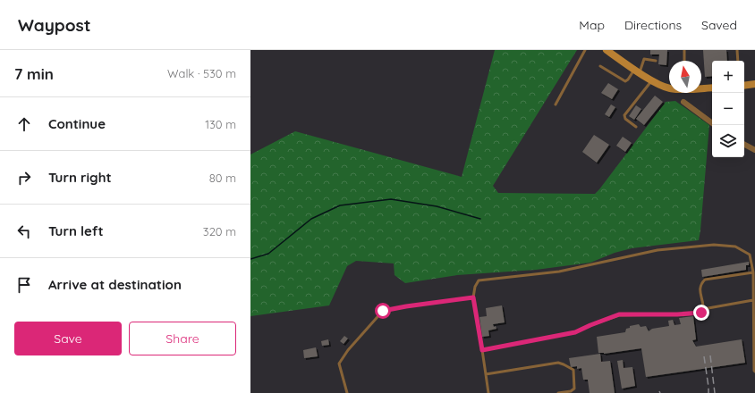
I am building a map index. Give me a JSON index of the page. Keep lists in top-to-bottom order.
{
  "north": "top",
  "page": {
    "header": "Waypost",
    "nav": ["Map", "Directions", "Saved"],
    "heading": ["7 min", "Walk · 530 m"],
    "map_buttons": ["+", "−"],
    "list": [
      ["Continue", "130 m"],
      ["Turn right", "80 m"],
      ["Turn left", "320 m"],
      "Arrive at destination"
    ],
    "buttons": ["Save", "Share"]
  }
}
